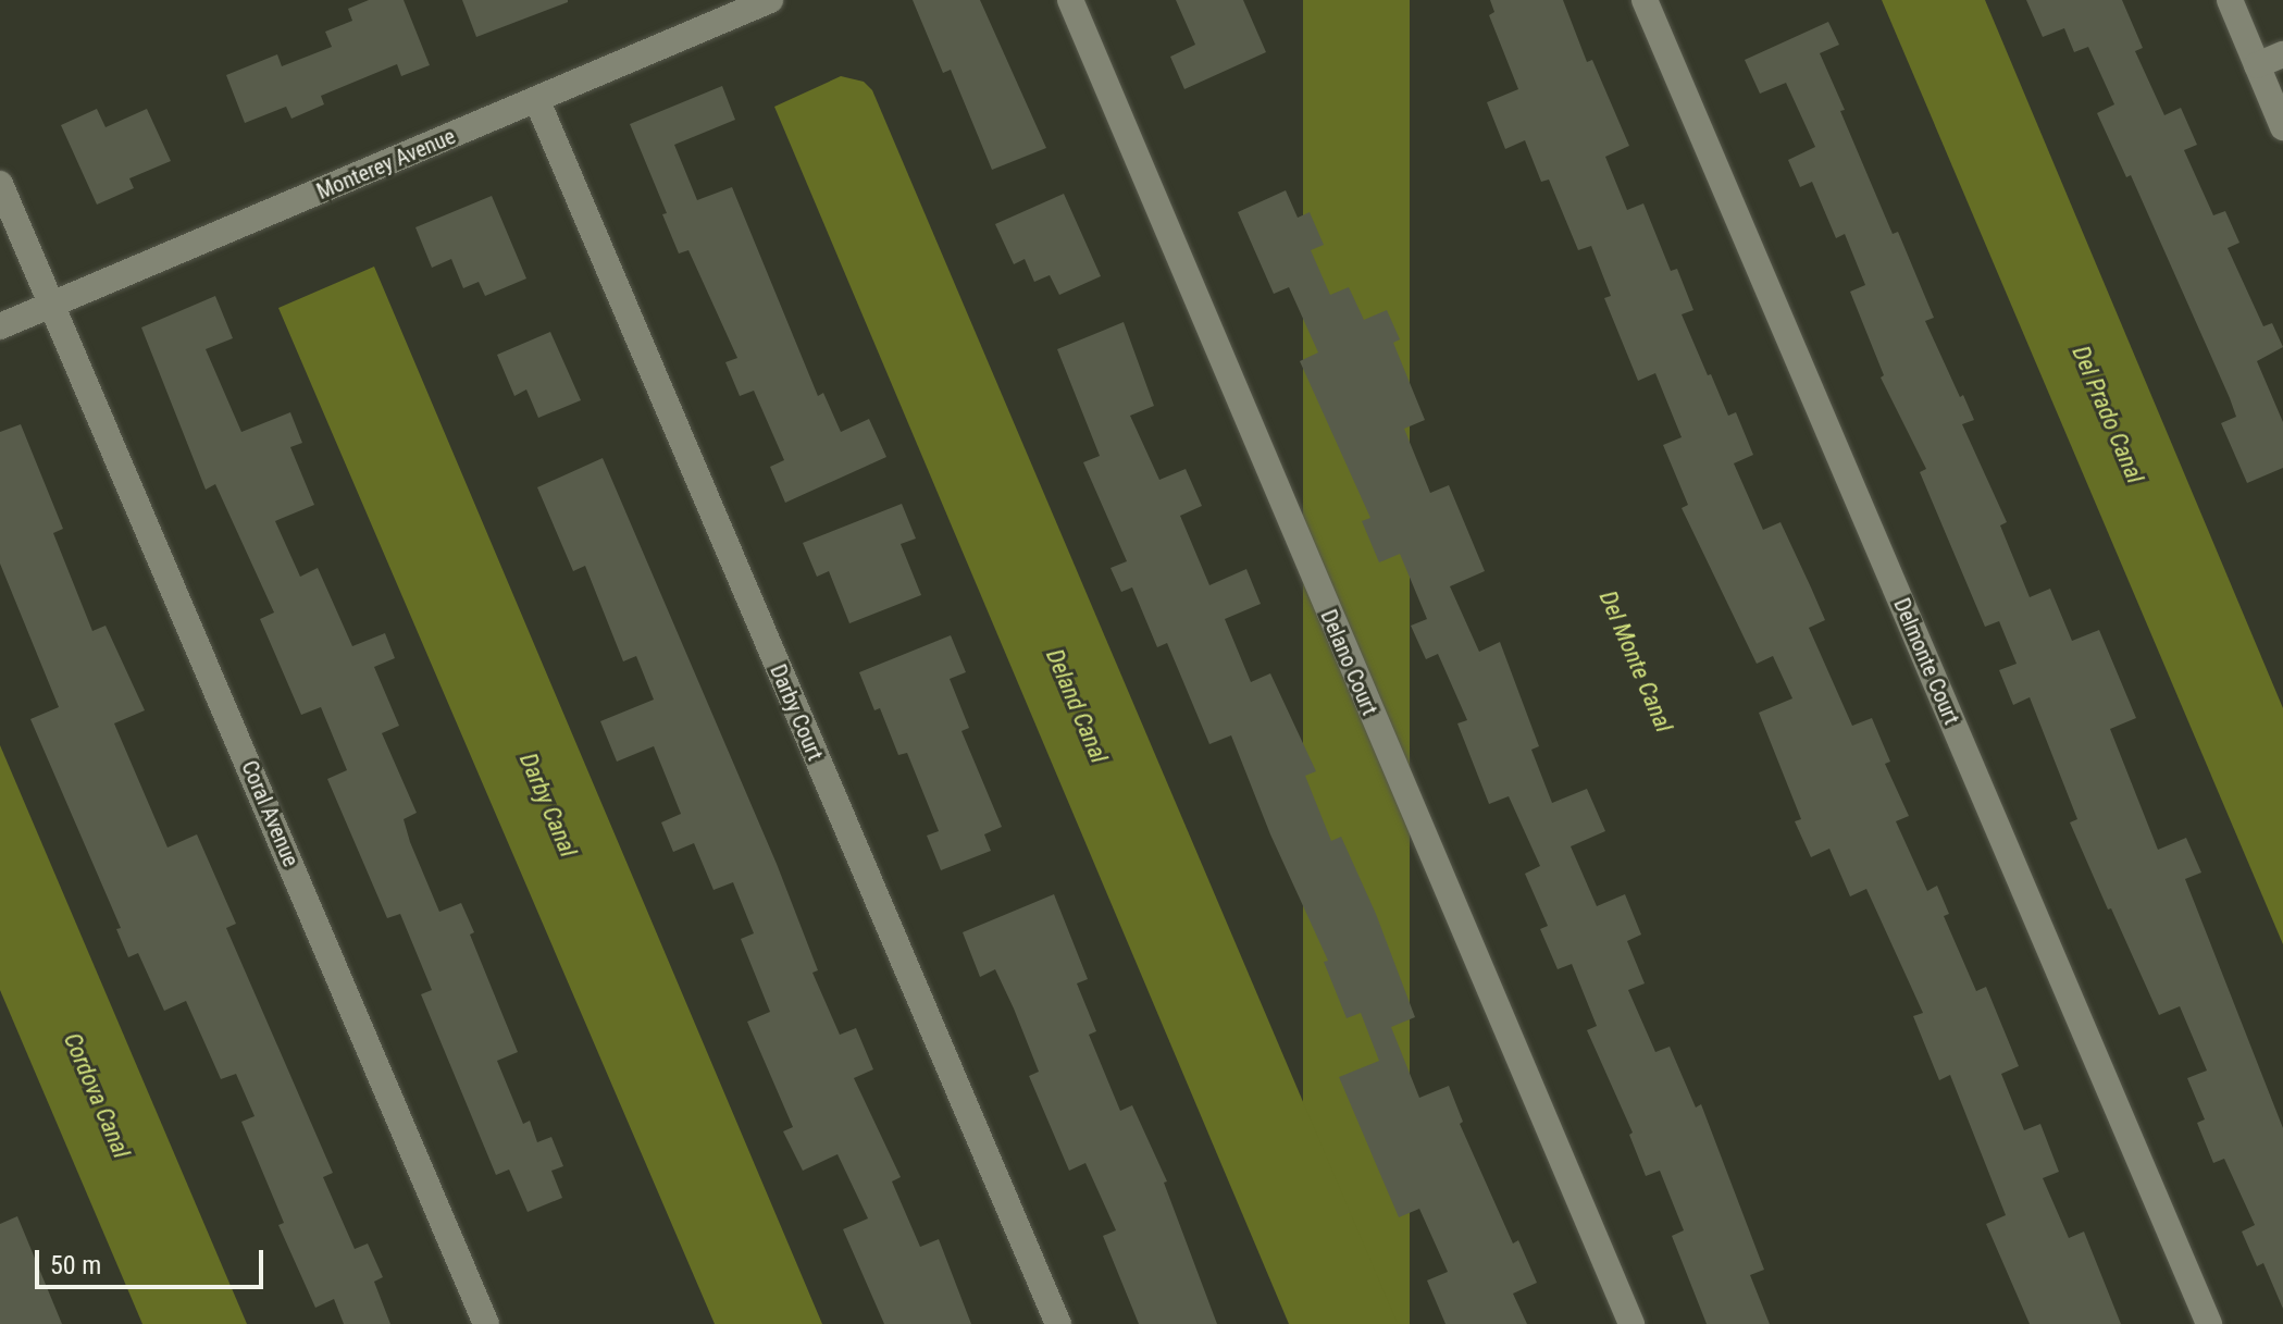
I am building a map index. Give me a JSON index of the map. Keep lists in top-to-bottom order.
{
  "streets": {
    "street": [
      "Monterey Avenue",
      "Delmonte Court",
      "Delano Court",
      "Darby Court",
      "Coral Avenue"
    ]
  },
  "crossings": [
    ["Monterey Avenue", "Darby Court"],
    ["Monterey Avenue", "Coral Avenue"]
  ],
  "water": [
    "Del Prado Canal",
    "Del Monte Canal",
    "Deland Canal",
    "Darby Canal",
    "Cordova Canal"
  ],
  "scale_bar": "50 m"
}
